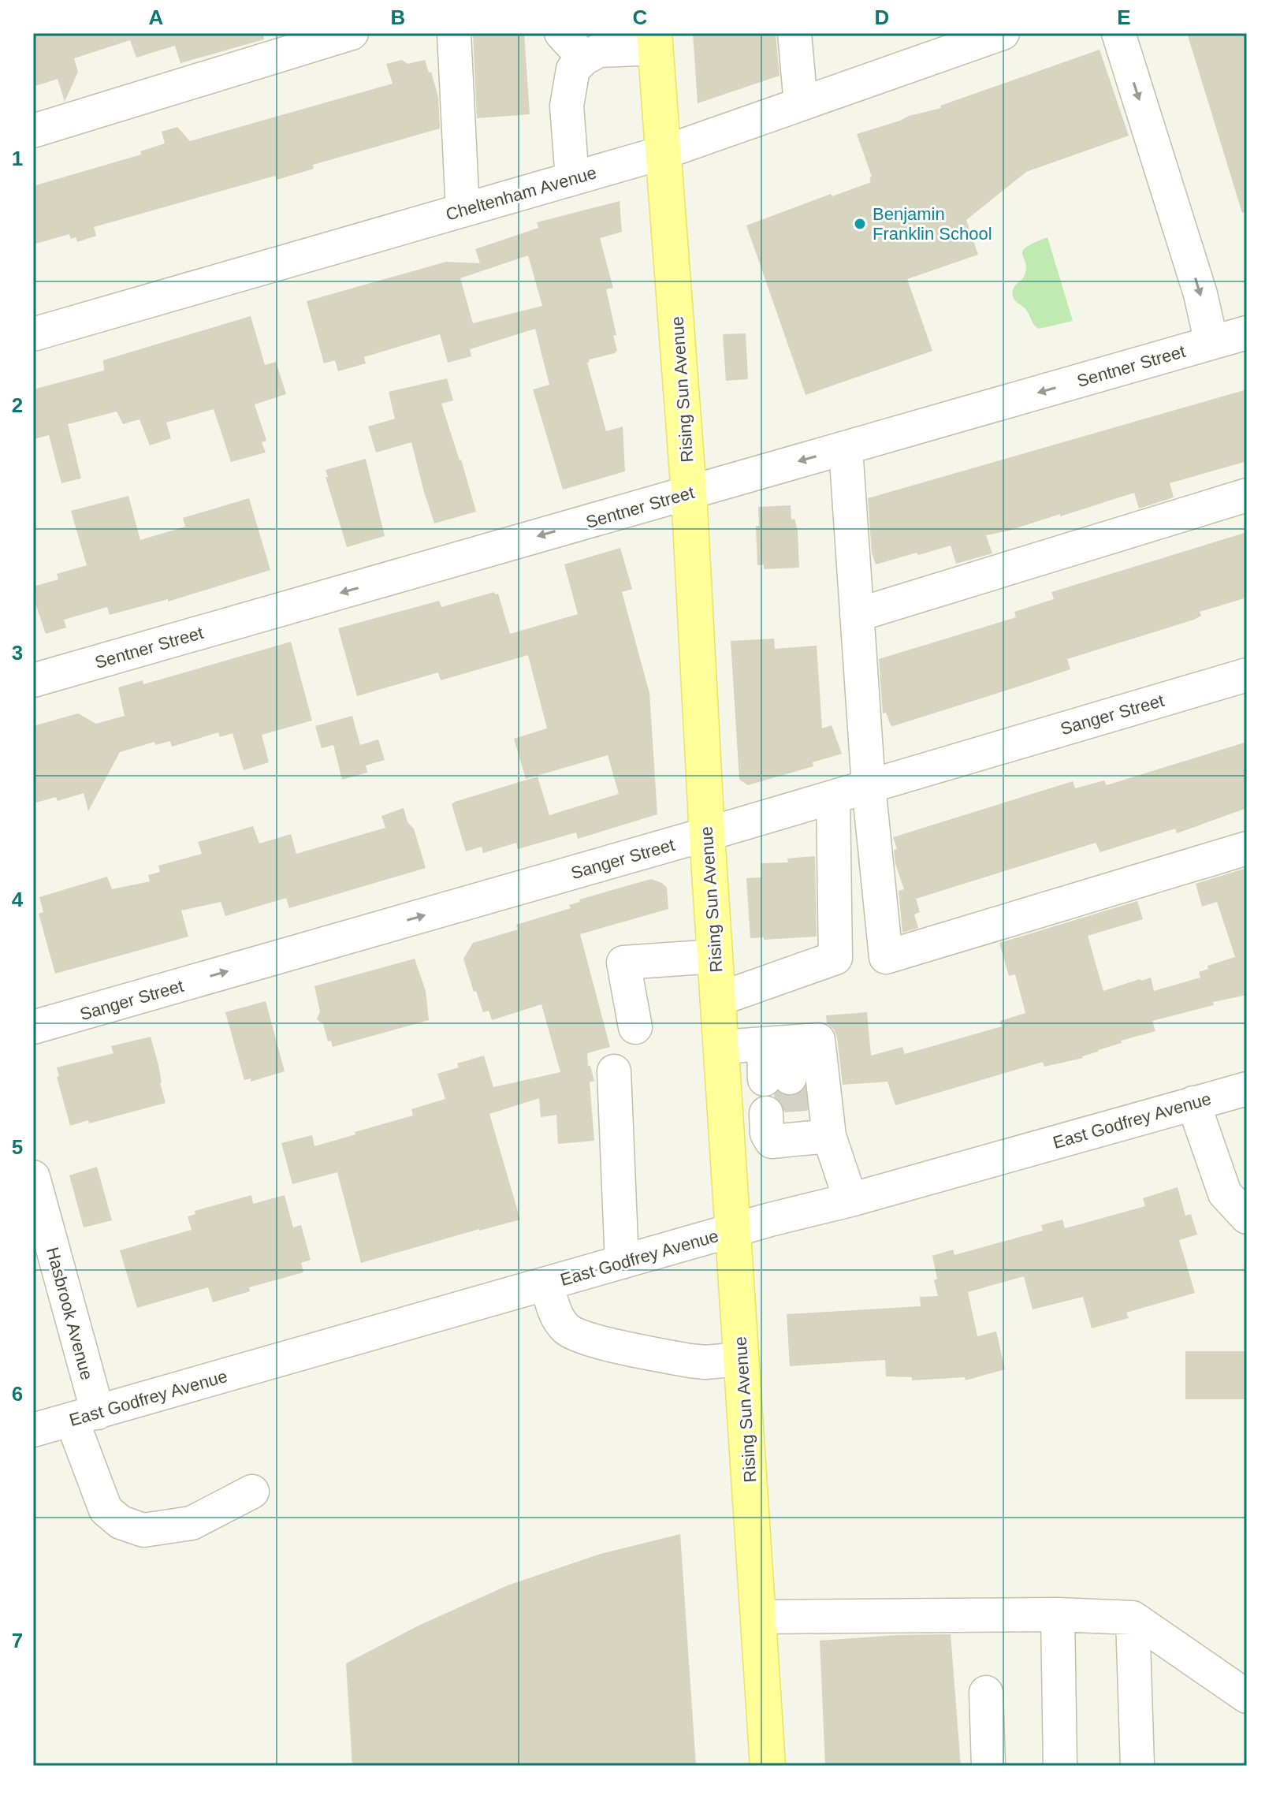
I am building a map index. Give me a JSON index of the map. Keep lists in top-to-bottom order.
{
  "streets": {
    "main road": ["Rising Sun Avenue"],
    "street": [
      "Cheltenham Avenue",
      "Sentner Street",
      "Sanger Street",
      "East Godfrey Avenue",
      "Hasbrook Avenue"
    ]
  },
  "crossings": [
    ["Cheltenham Avenue", "Rising Sun Avenue"],
    ["Sentner Street", "Rising Sun Avenue"],
    ["Rising Sun Avenue", "Sanger Street"],
    ["Rising Sun Avenue", "East Godfrey Avenue"],
    ["East Godfrey Avenue", "Hasbrook Avenue"]
  ],
  "one_way": ["Sanger Street"],
  "places": ["Benjamin Franklin School"],
  "grid": {
    "columns": [
      "A",
      "B",
      "C",
      "D",
      "E"
    ],
    "rows": [
      "1",
      "2",
      "3",
      "4",
      "5",
      "6",
      "7"
    ]
  }
}
